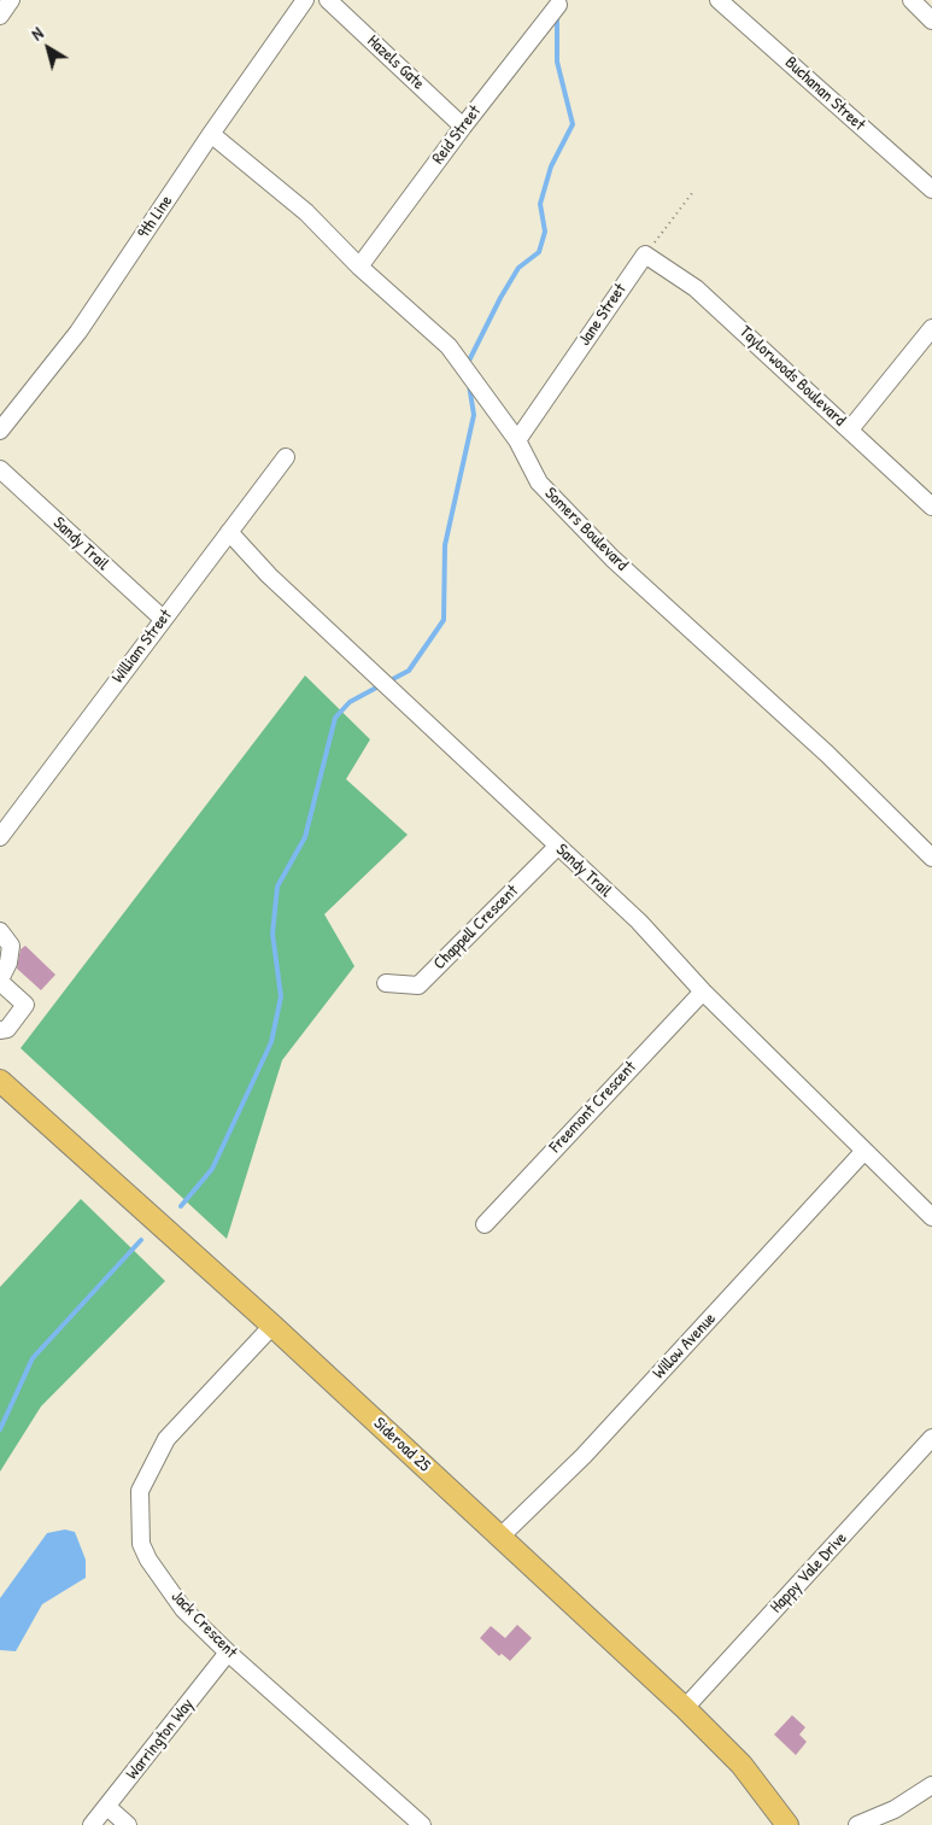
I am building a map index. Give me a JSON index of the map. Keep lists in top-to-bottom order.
{
  "streets": {
    "main road": ["Sideroad 25"],
    "street": [
      "Hazels Gate",
      "Buchanan Street",
      "Reid Street",
      "9th Line",
      "Jane Street",
      "Taylorwoods Boulevard",
      "Somers Boulevard",
      "Sandy Trail",
      "William Street",
      "Chappell Crescent",
      "Freemont Crescent",
      "Willow Avenue",
      "Happy Vale Drive",
      "Jack Crescent",
      "Warrington Way"
    ]
  },
  "crossings": [
    ["Hazels Gate", "Reid Street"],
    ["Reid Street", "Somers Boulevard"],
    ["9th Line", "Somers Boulevard"],
    ["Jane Street", "Taylorwoods Boulevard"],
    ["Jane Street", "Somers Boulevard"],
    ["Sandy Trail", "William Street"],
    ["Sandy Trail", "Chappell Crescent"],
    ["Sandy Trail", "Freemont Crescent"],
    ["Sandy Trail", "Willow Avenue"],
    ["Willow Avenue", "Sideroad 25"],
    ["Sideroad 25", "Happy Vale Drive"],
    ["Sideroad 25", "Jack Crescent"],
    ["Jack Crescent", "Warrington Way"]
  ],
  "north": "top left"
}
